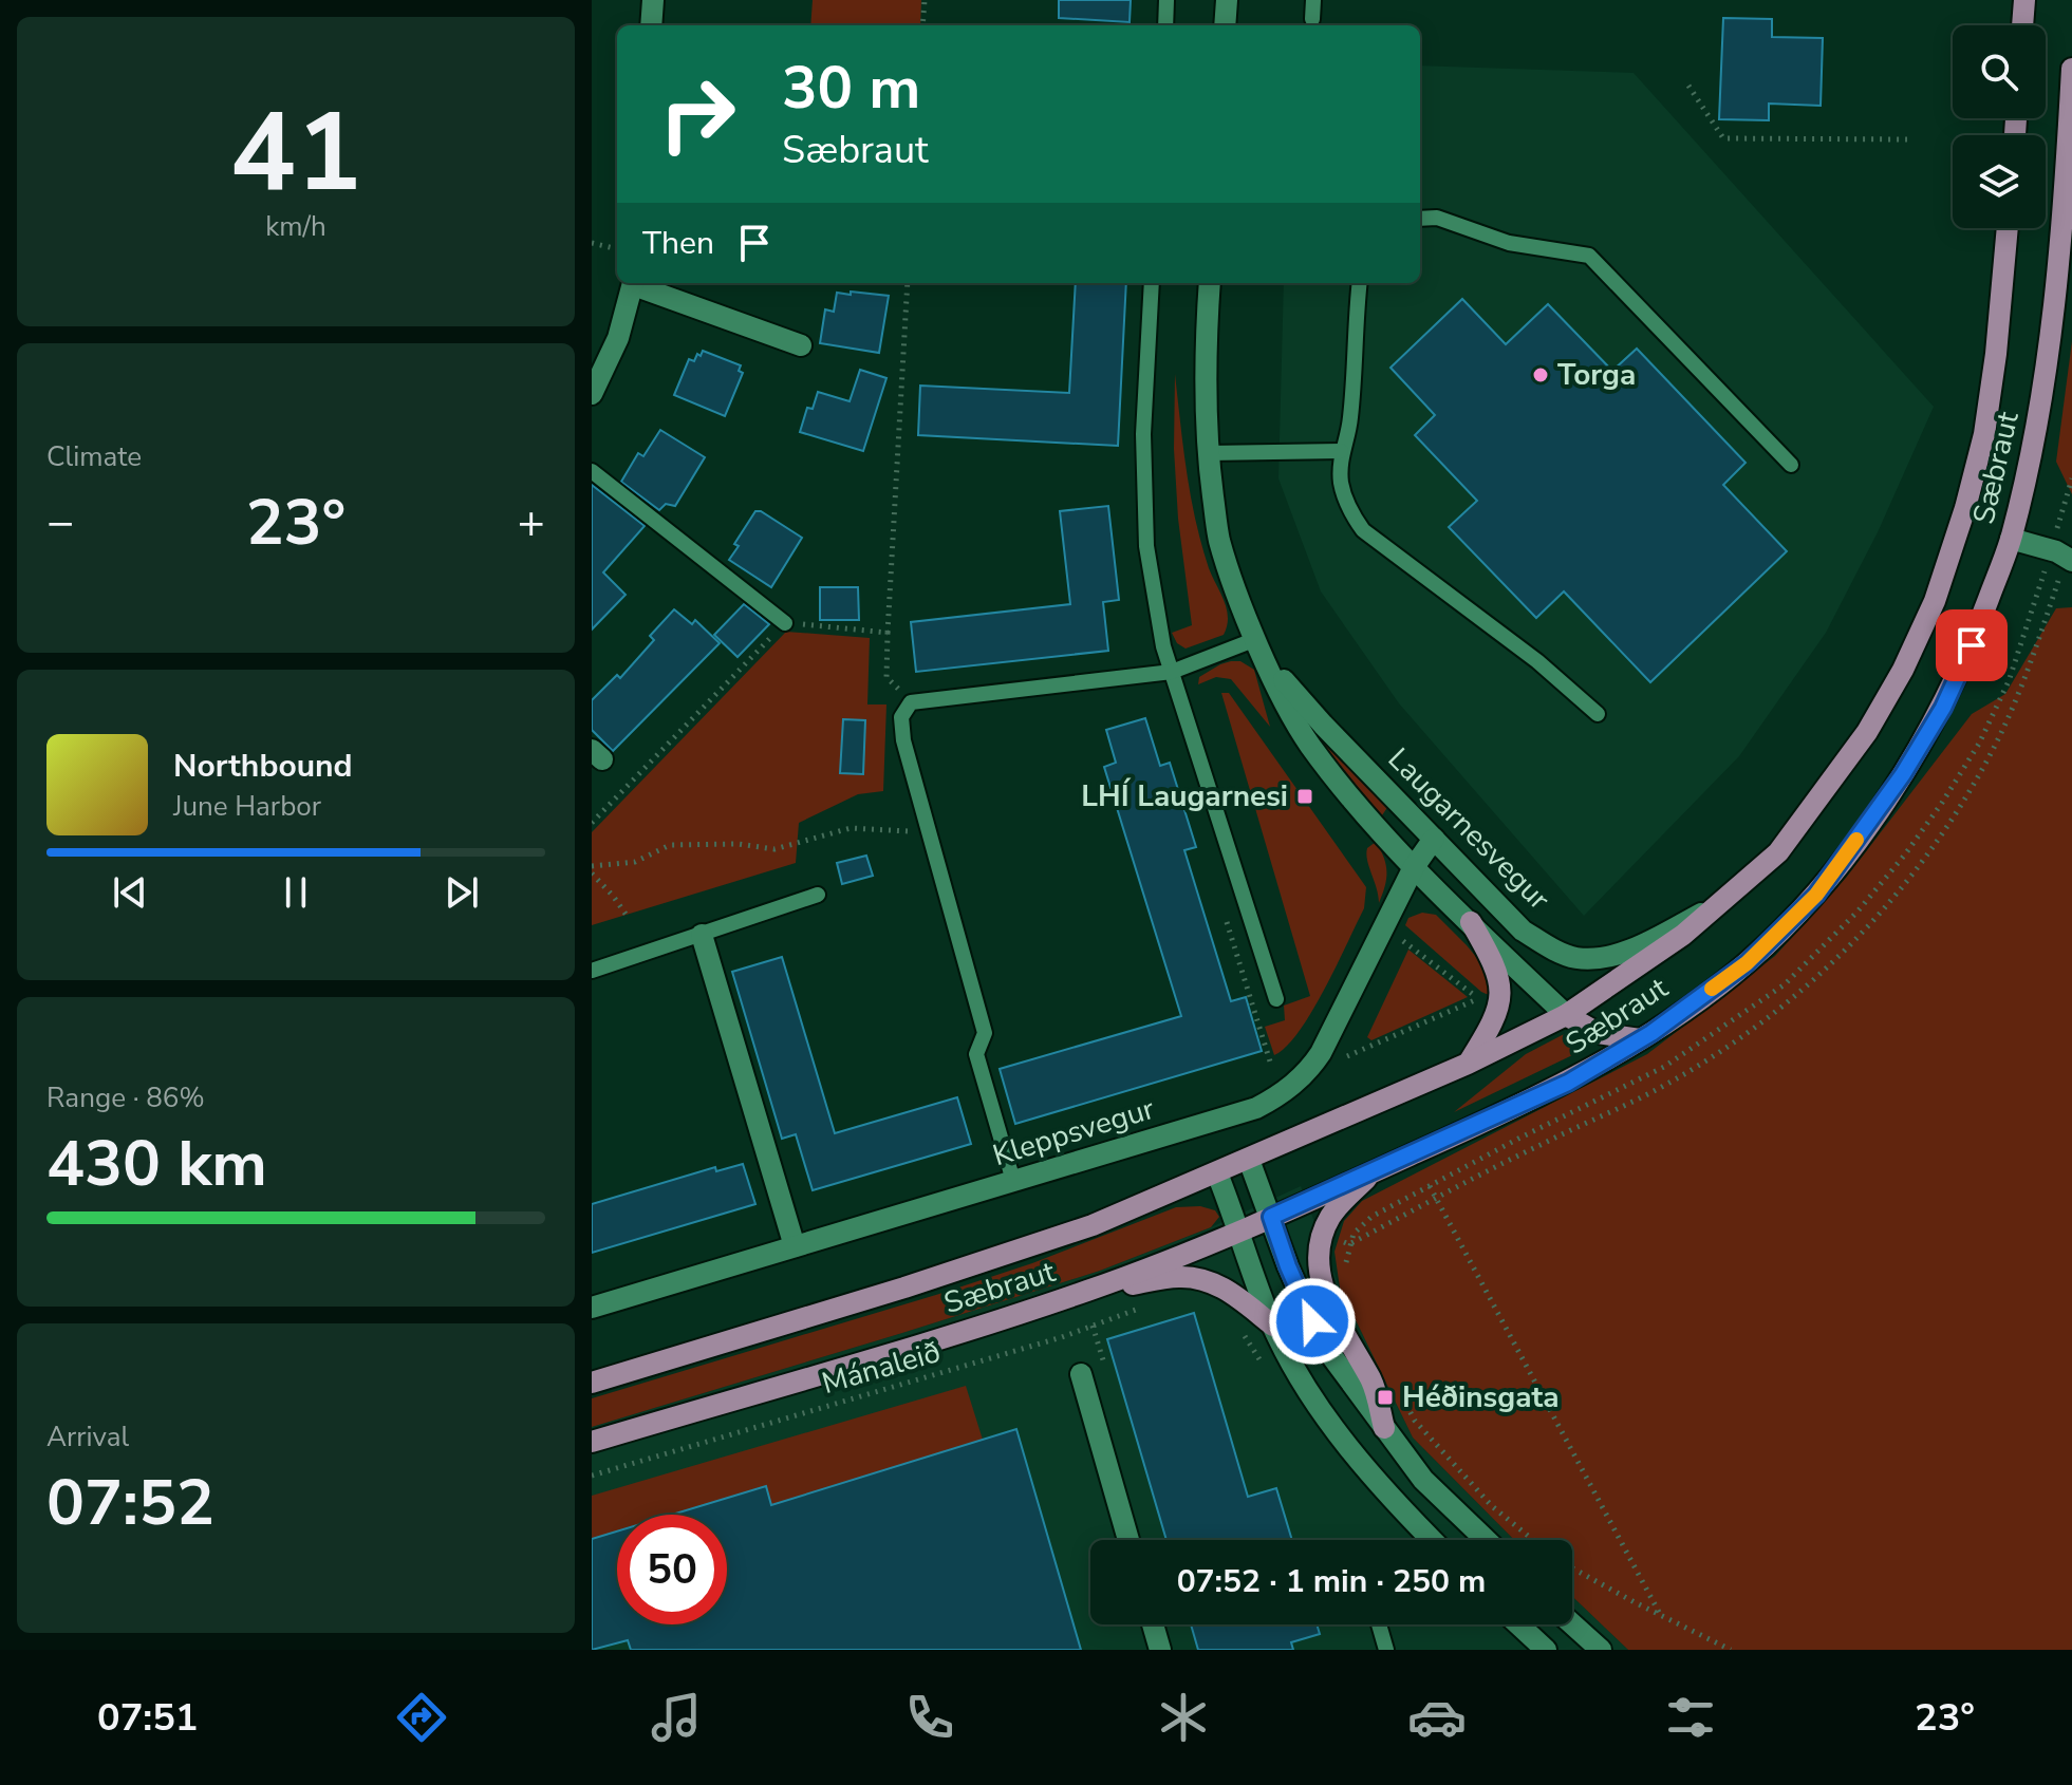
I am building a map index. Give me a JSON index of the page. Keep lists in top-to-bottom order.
{
  "streets": {
    "main road": ["Sæbraut"],
    "street": ["Laugarnesvegur", "Kleppsvegur"],
    "path": ["Mánaleið"]
  },
  "crossings": [
    ["Sæbraut", "Laugarnesvegur"],
    ["Laugarnesvegur", "Kleppsvegur"]
  ],
  "places": {
    "other": ["Torga"],
    "transit": ["LHÍ Laugarnesi", "Héðinsgata"]
  },
  "page": {
    "tile": [
      ["41", "km/h"],
      "Climate",
      ["Range · 86%", "430 km"],
      ["Arrival", "07:52"]
    ],
    "turn": ["30 m", "Sæbraut"],
    "then": "Then",
    "heat": ["−", "23°", "+"],
    "song": ["Northbound", "June Harbor"],
    "limit": "50",
    "trip": "07:52 · 1 min · 250 m",
    "tabs": ["07:51", "23°"]
  }
}
